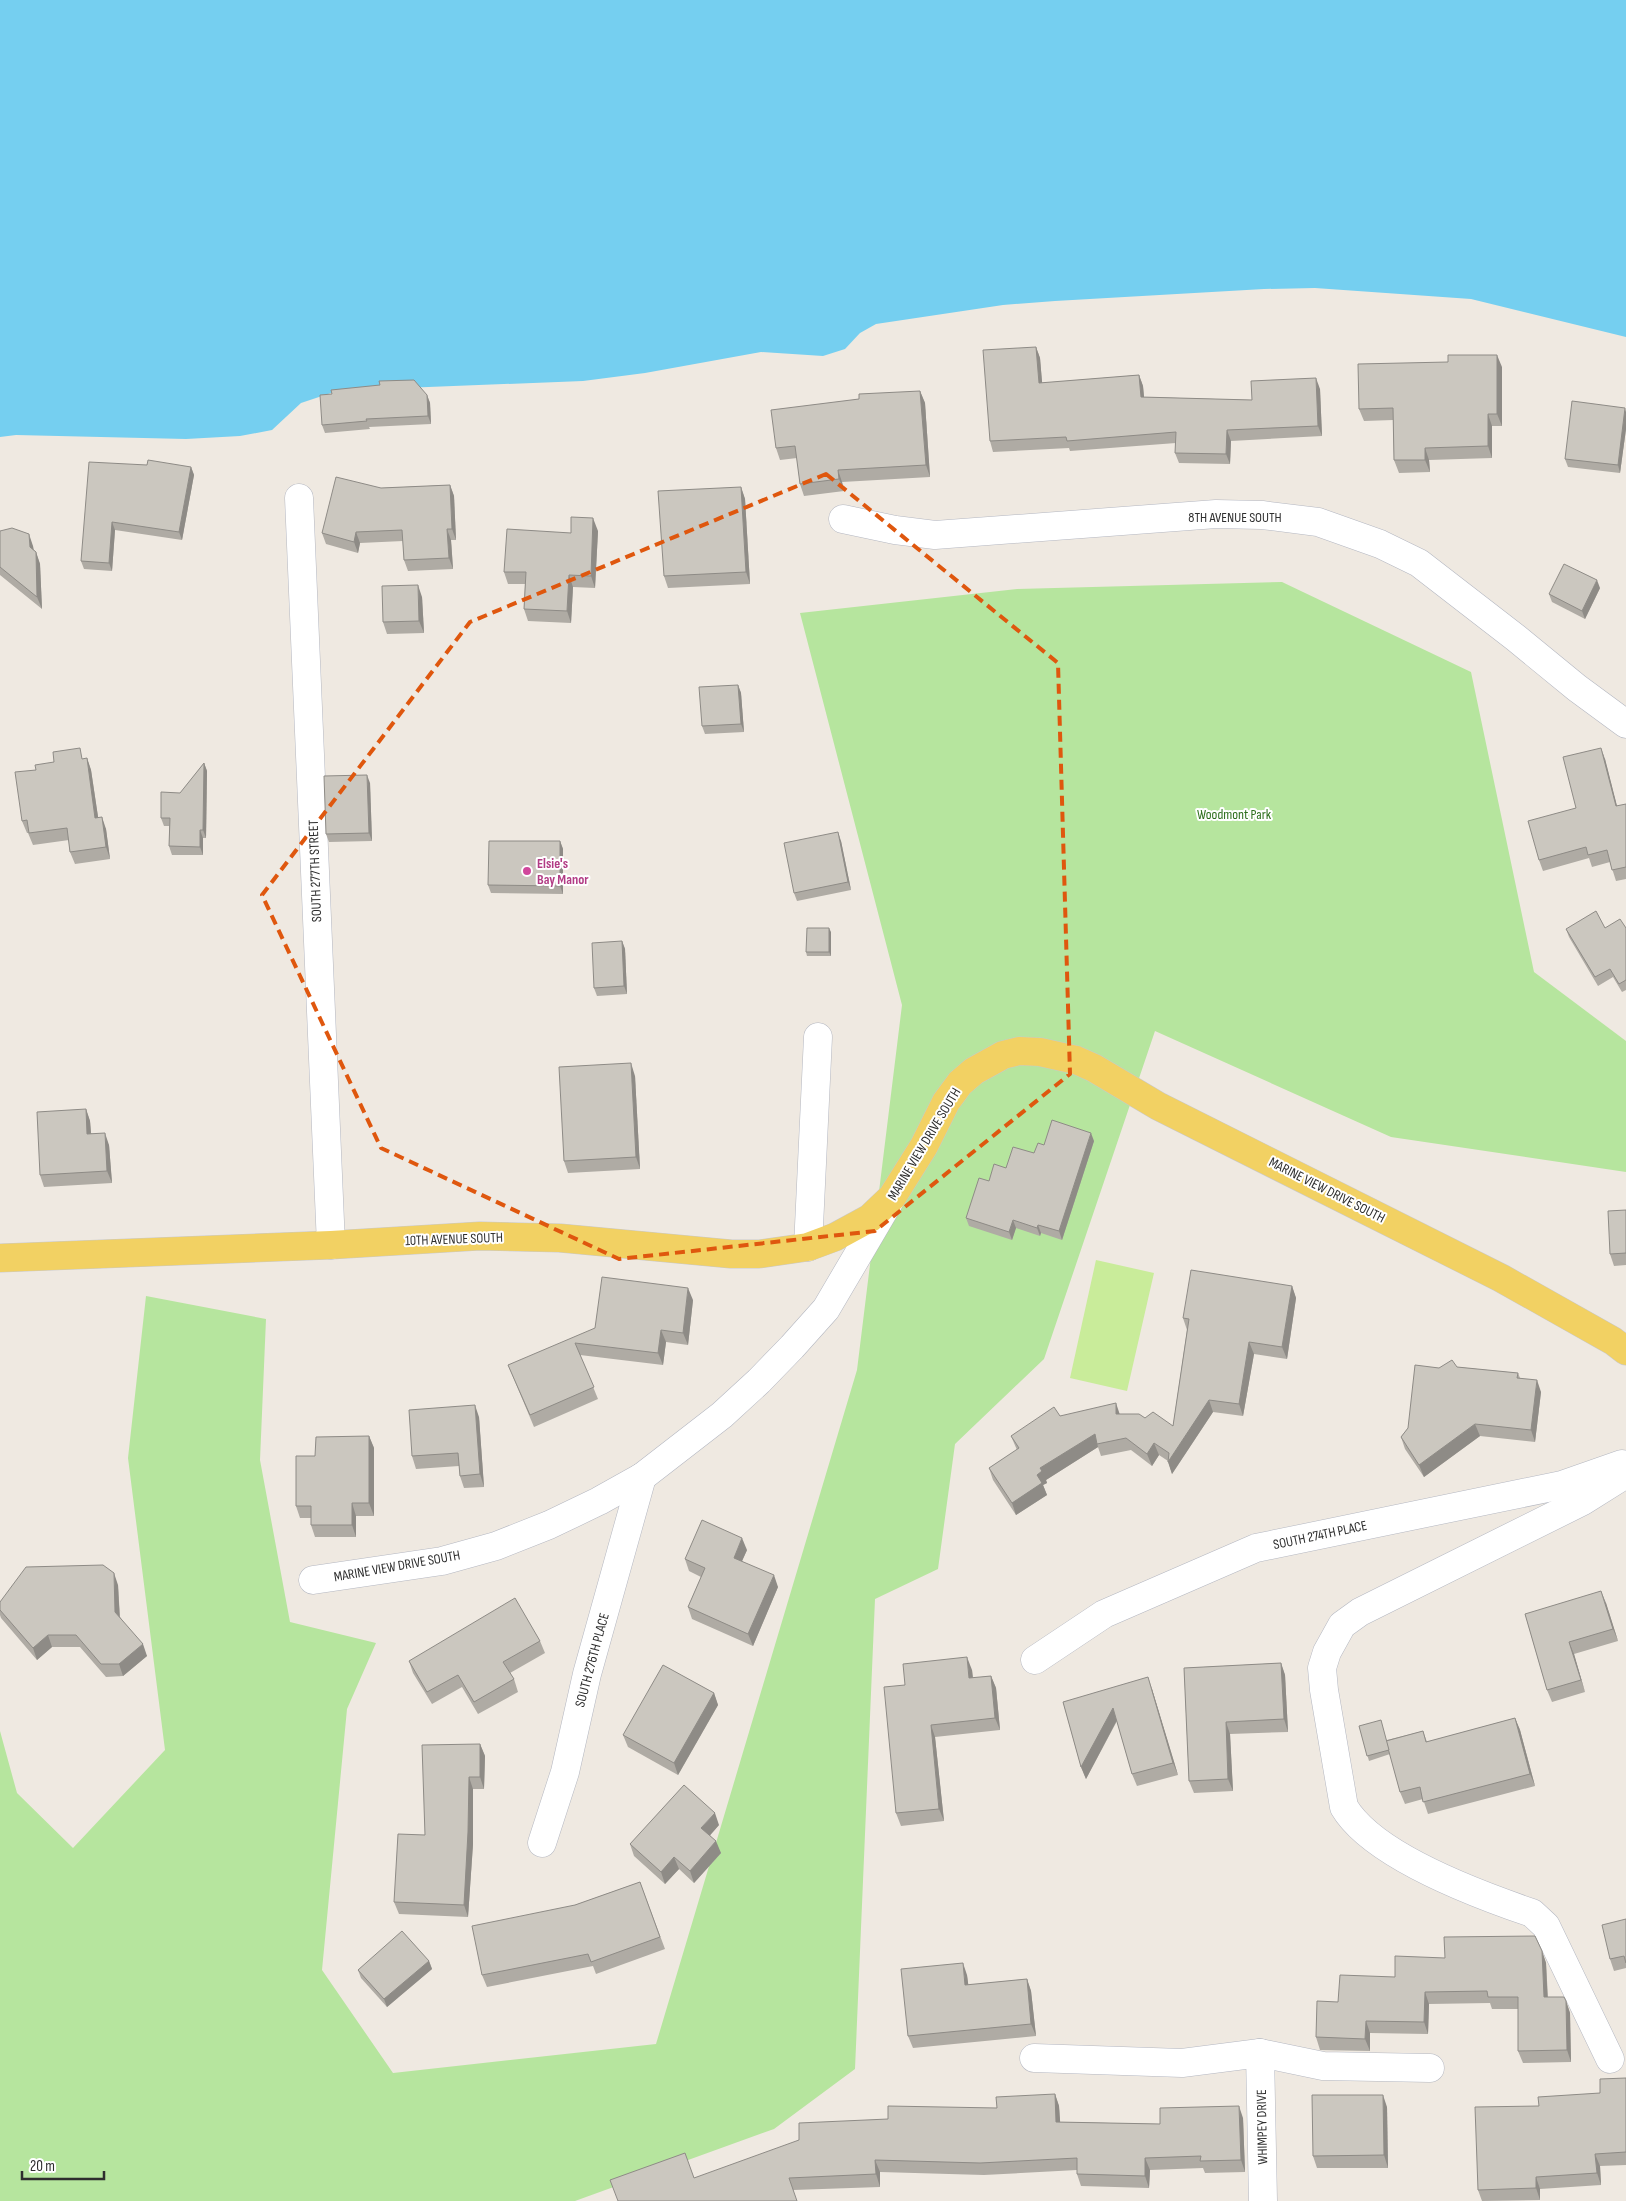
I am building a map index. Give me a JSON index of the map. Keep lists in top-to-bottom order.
{
  "streets": {
    "main road": ["MARINE VIEW DRIVE SOUTH", "10TH AVENUE SOUTH"],
    "street": [
      "8TH AVENUE SOUTH",
      "SOUTH 277TH STREET",
      "SOUTH 274TH PLACE",
      "SOUTH 276TH PLACE",
      "WHIMPEY DRIVE"
    ]
  },
  "crossings": [
    ["SOUTH 277TH STREET", "10TH AVENUE SOUTH"],
    ["MARINE VIEW DRIVE SOUTH", "10TH AVENUE SOUTH"],
    ["MARINE VIEW DRIVE SOUTH", "SOUTH 276TH PLACE"]
  ],
  "parks": ["Woodmont Park"],
  "places": ["Elsie's Bay Manor"],
  "scale_bar": "20 m"
}
